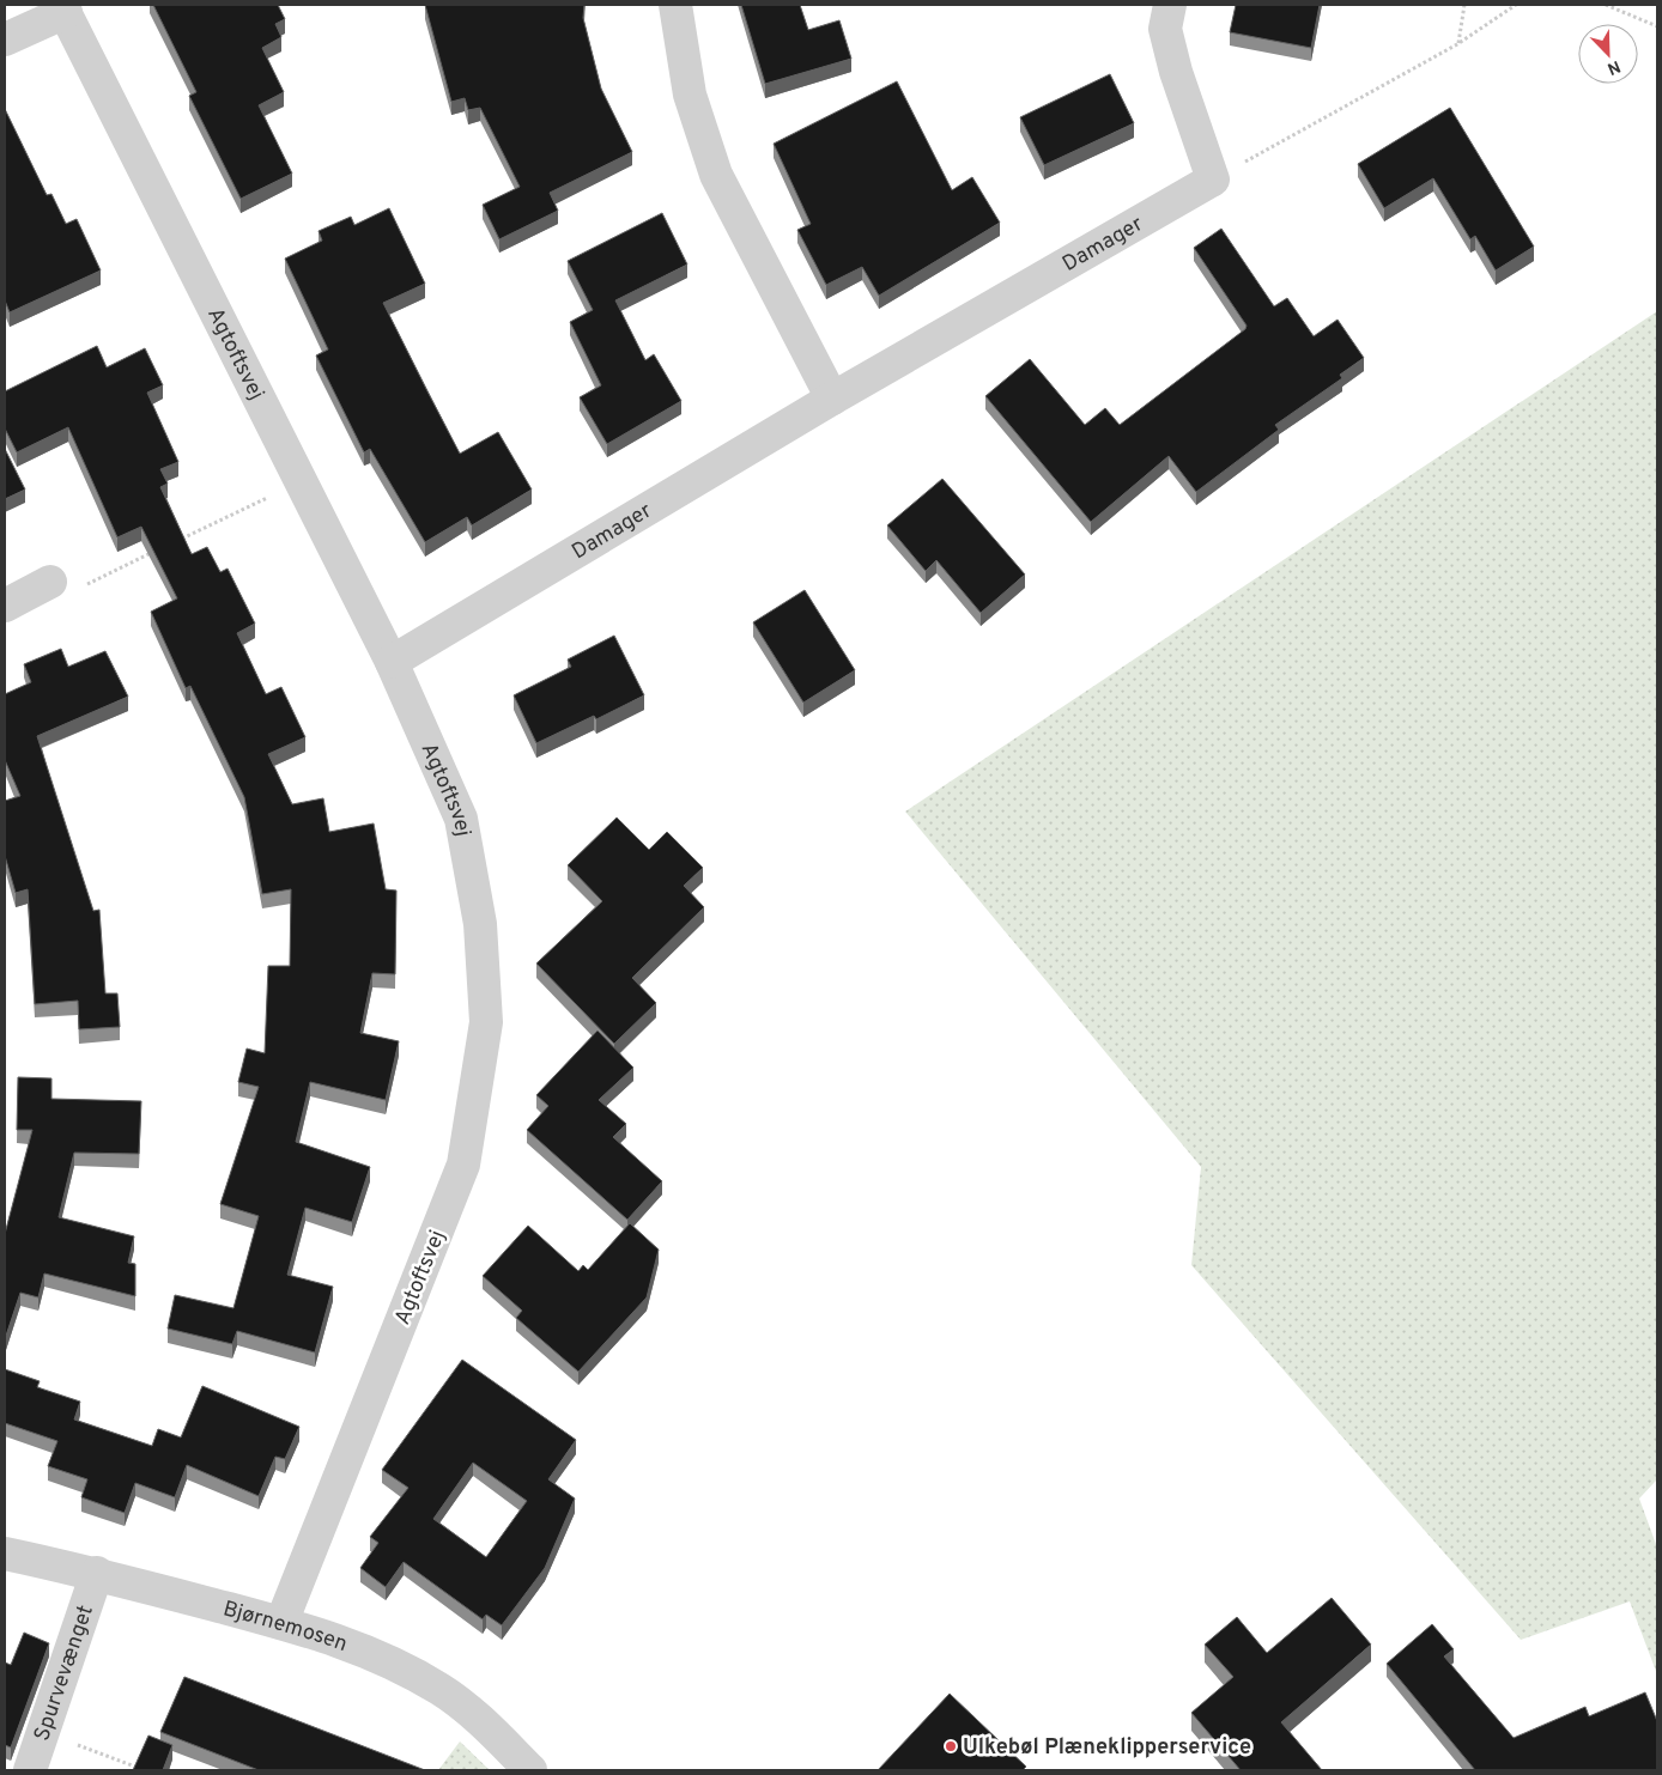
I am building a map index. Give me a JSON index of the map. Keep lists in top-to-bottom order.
{
  "streets": {
    "street": [
      "Damager",
      "Agtoftsvej",
      "Bjørnemosen",
      "Spurvevænget"
    ]
  },
  "crossings": [
    ["Damager", "Agtoftsvej"],
    ["Agtoftsvej", "Bjørnemosen"],
    ["Bjørnemosen", "Spurvevænget"]
  ],
  "places": ["Ulkebøl Plæneklipperservice"],
  "north": "bottom right"
}
